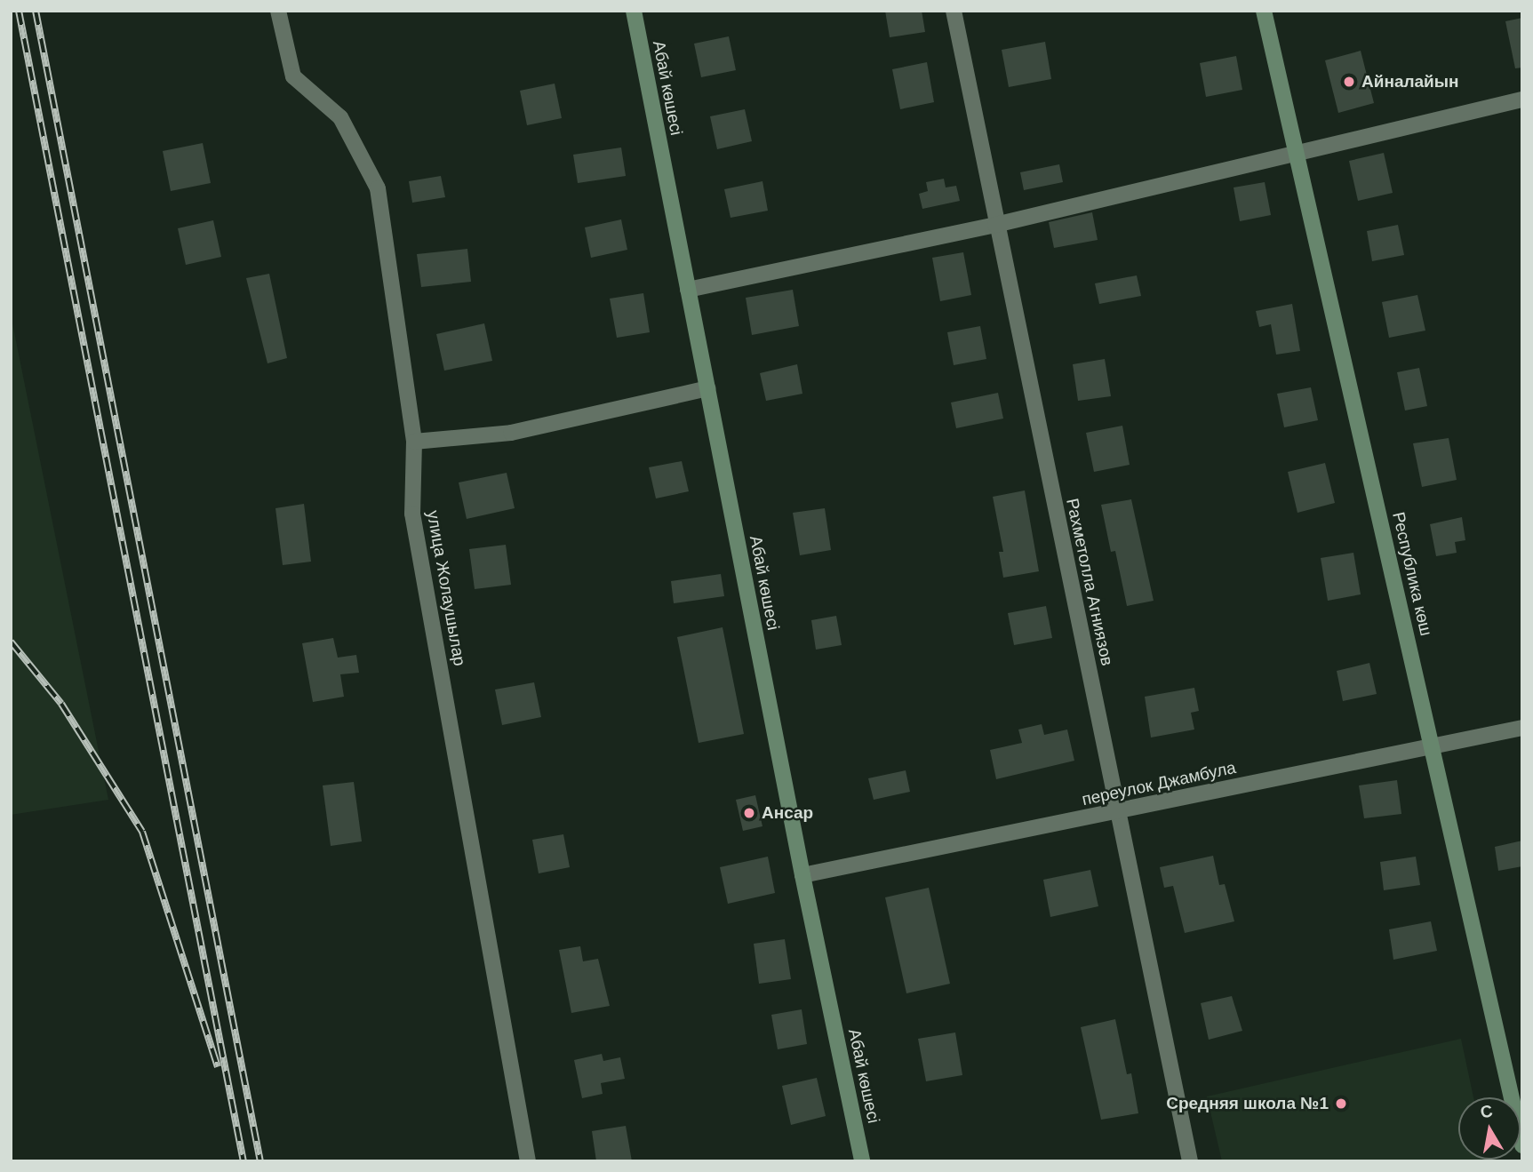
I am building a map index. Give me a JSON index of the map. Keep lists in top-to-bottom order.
{
  "streets": {
    "main road": ["Абай көшесі", "Республика көш"],
    "street": ["Рахметолла Агниязов", "улица Жолаушылар", "переулок Джамбула"]
  },
  "crossings": [
    ["Абай көшесі", "переулок Джамбула"],
    ["Республика көш", "переулок Джамбула"],
    ["Рахметолла Агниязов", "переулок Джамбула"]
  ],
  "places": ["Айналайын", "Ансар", "Средняя школа №1"],
  "north": "top"
}
